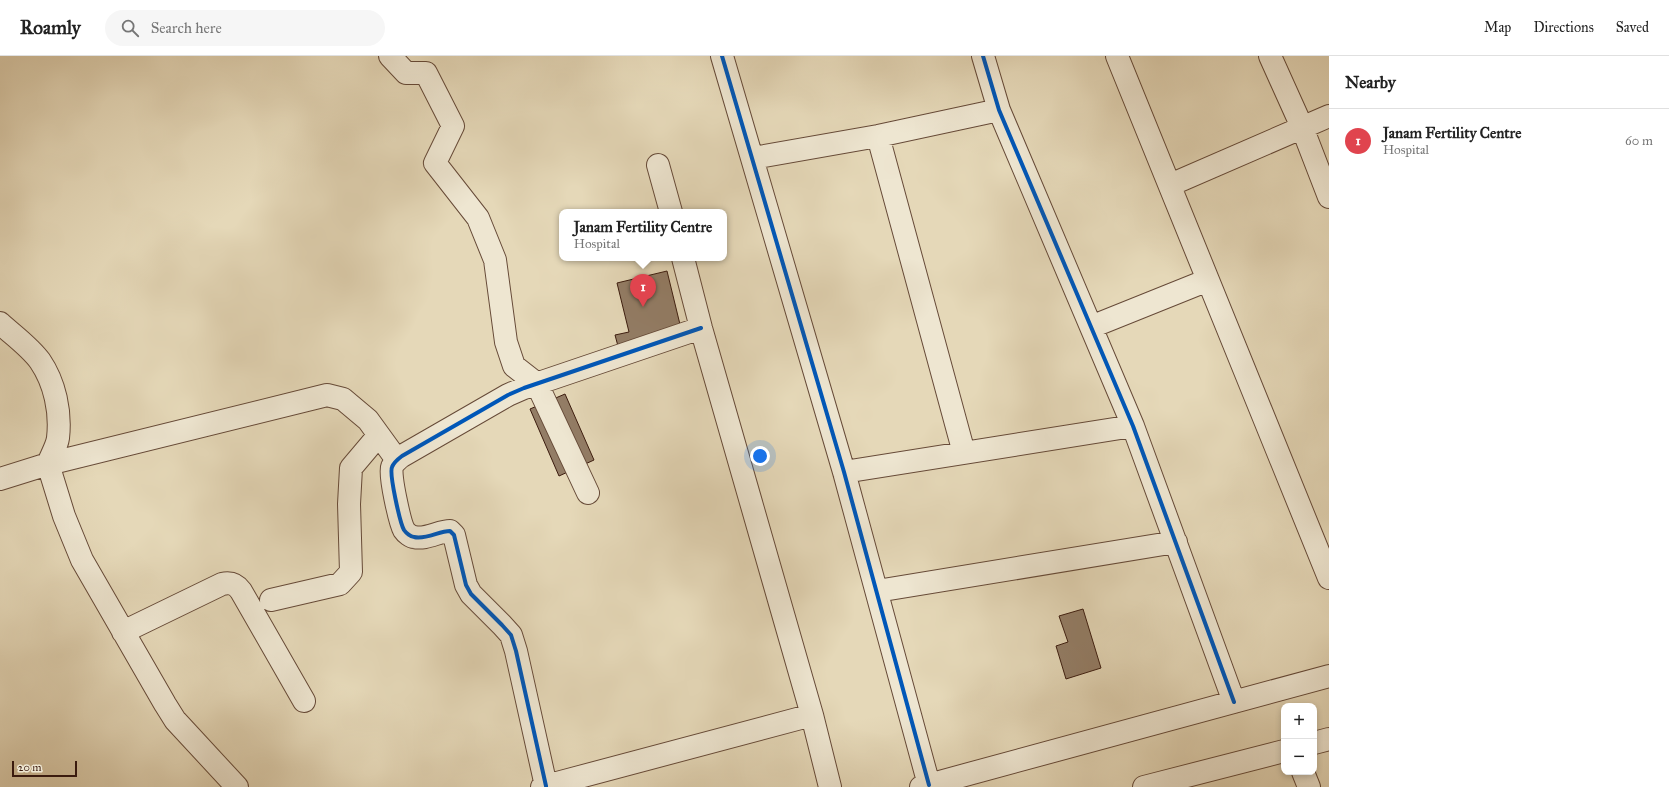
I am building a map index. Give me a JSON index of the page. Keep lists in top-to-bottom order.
{
  "scale_bar": "20 m",
  "page": {
    "header": "Roamly",
    "search": "Search here",
    "nav": ["Map", "Directions", "Saved"],
    "heading": "Nearby",
    "list": [
      {
        "mark": "1",
        "name": "Janam Fertility Centre",
        "note": "Hospital",
        "value": "60 m"
      }
    ],
    "popup": ["Janam Fertility Centre", "Hospital"],
    "pins": "1",
    "map_buttons": ["+", "−"],
    "scale": "20 m"
  }
}
